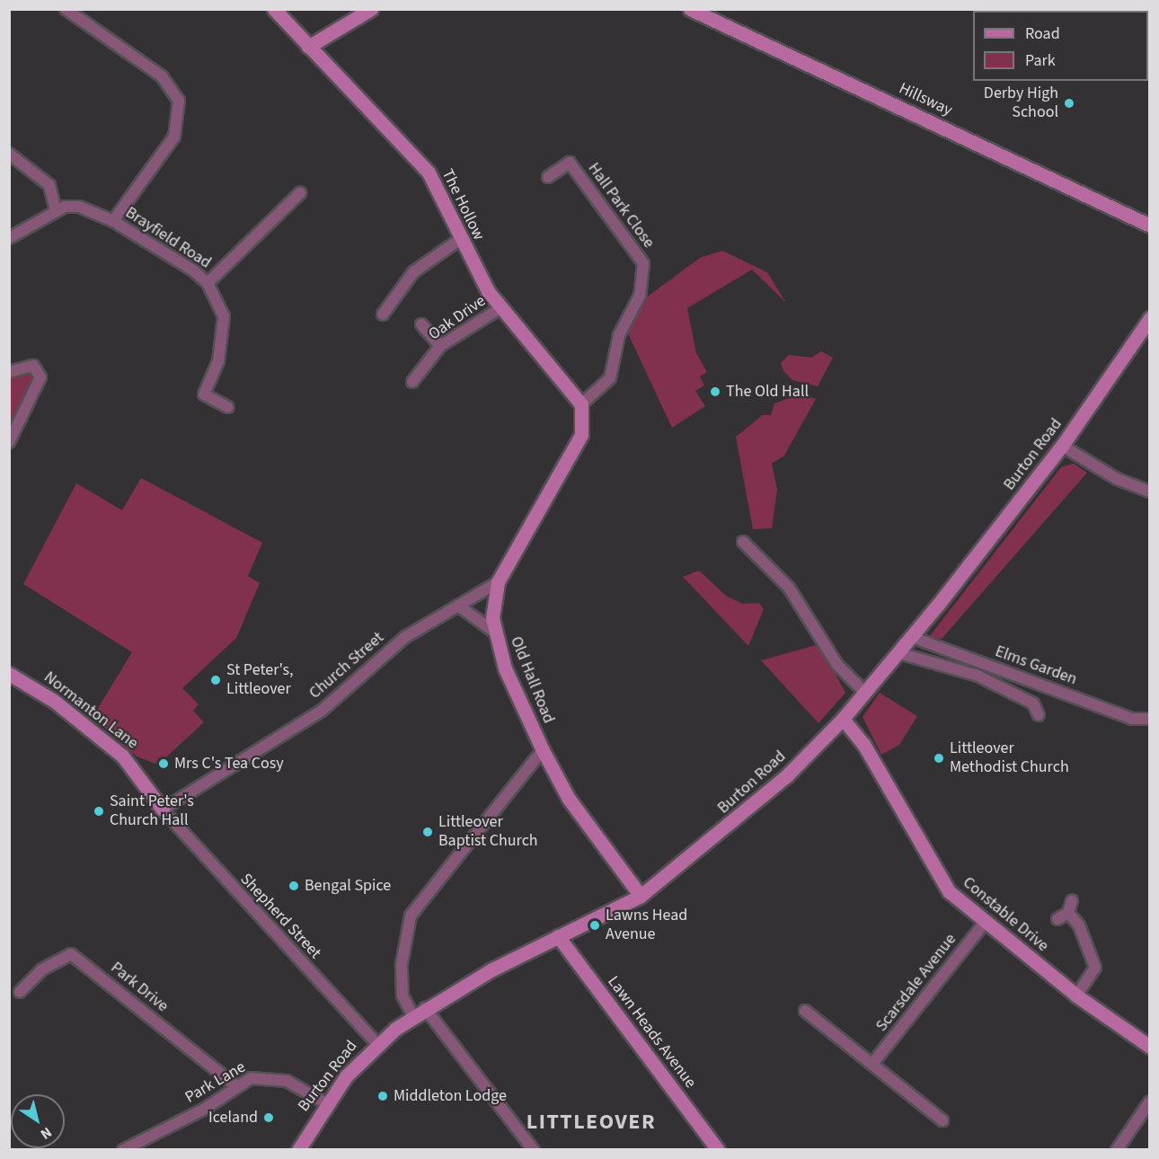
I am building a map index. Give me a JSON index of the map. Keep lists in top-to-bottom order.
{
  "streets": {
    "street": [
      "Hillsway",
      "The Hollow",
      "Hall Park Close",
      "Brayfield Road",
      "Oak Drive",
      "Burton Road",
      "Church Street",
      "Elms Garden",
      "Old Hall Road",
      "Normanton Lane",
      "Constable Drive",
      "Shepherd Street",
      "Scarsdale Avenue",
      "Park Drive",
      "Lawn Heads Avenue",
      "Park Lane"
    ]
  },
  "crossings": [
    ["The Hollow", "Hall Park Close"],
    ["The Hollow", "Oak Drive"],
    ["The Hollow", "Old Hall Road"],
    ["Hall Park Close", "Old Hall Road"],
    ["Burton Road", "Elms Garden"],
    ["Burton Road", "Old Hall Road"],
    ["Burton Road", "Constable Drive"],
    ["Burton Road", "Shepherd Street"],
    ["Burton Road", "Lawn Heads Avenue"],
    ["Burton Road", "Park Lane"],
    ["Church Street", "Old Hall Road"],
    ["Church Street", "Normanton Lane"],
    ["Church Street", "Shepherd Street"],
    ["Normanton Lane", "Shepherd Street"],
    ["Constable Drive", "Scarsdale Avenue"],
    ["Park Drive", "Park Lane"]
  ],
  "districts": ["LITTLEOVER"],
  "places": [
    "Derby High School",
    "The Old Hall",
    "St Peter's, Littleover",
    "Littleover Methodist Church",
    "Mrs C's Tea Cosy",
    "Saint Peter's Church Hall",
    "Littleover Baptist Church",
    "Bengal Spice",
    "Lawns Head Avenue",
    "Middleton Lodge",
    "Iceland"
  ],
  "legend": ["Road", "Park"],
  "north": "bottom right"
}
